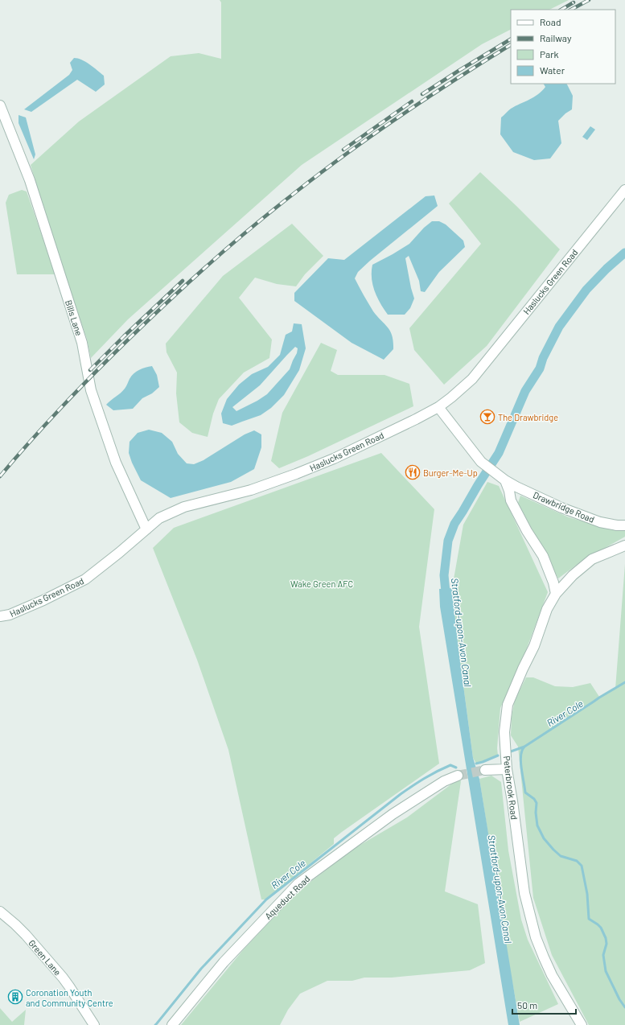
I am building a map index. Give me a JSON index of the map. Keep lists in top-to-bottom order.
{
  "streets": {
    "street": [
      "Haslucks Green Road",
      "Bills Lane",
      "Drawbridge Road",
      "Peterbrook Road",
      "Aqueduct Road",
      "Green Lane"
    ]
  },
  "crossings": [
    ["Haslucks Green Road", "Bills Lane"],
    ["Haslucks Green Road", "Drawbridge Road"]
  ],
  "water": ["Stratford-upon-Avon Canal", "River Cole"],
  "parks": ["Wake Green AFC"],
  "places": {
    "bar": ["The Drawbridge"],
    "restaurant": ["Burger-Me-Up"],
    "building": ["Coronation Youth and Community Centre"]
  },
  "legend": [
    "Road",
    "Railway",
    "Park",
    "Water"
  ],
  "scale_bar": "50 m"
}
